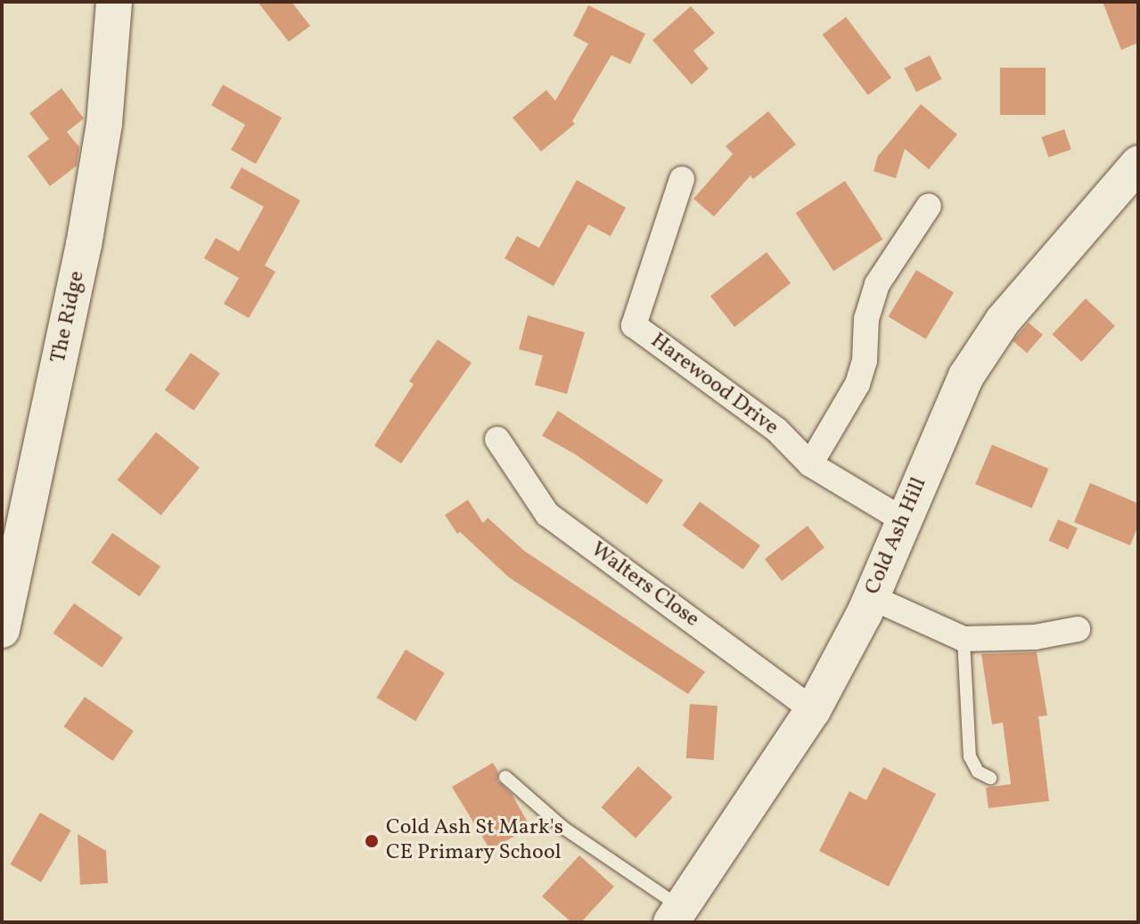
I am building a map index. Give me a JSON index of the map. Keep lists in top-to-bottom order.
{
  "streets": {
    "street": [
      "The Ridge",
      "Harewood Drive",
      "Cold Ash Hill",
      "Walters Close"
    ]
  },
  "crossings": [
    ["Harewood Drive", "Cold Ash Hill"],
    ["Cold Ash Hill", "Walters Close"]
  ],
  "places": ["Cold Ash St Mark's CE Primary School"]
}
